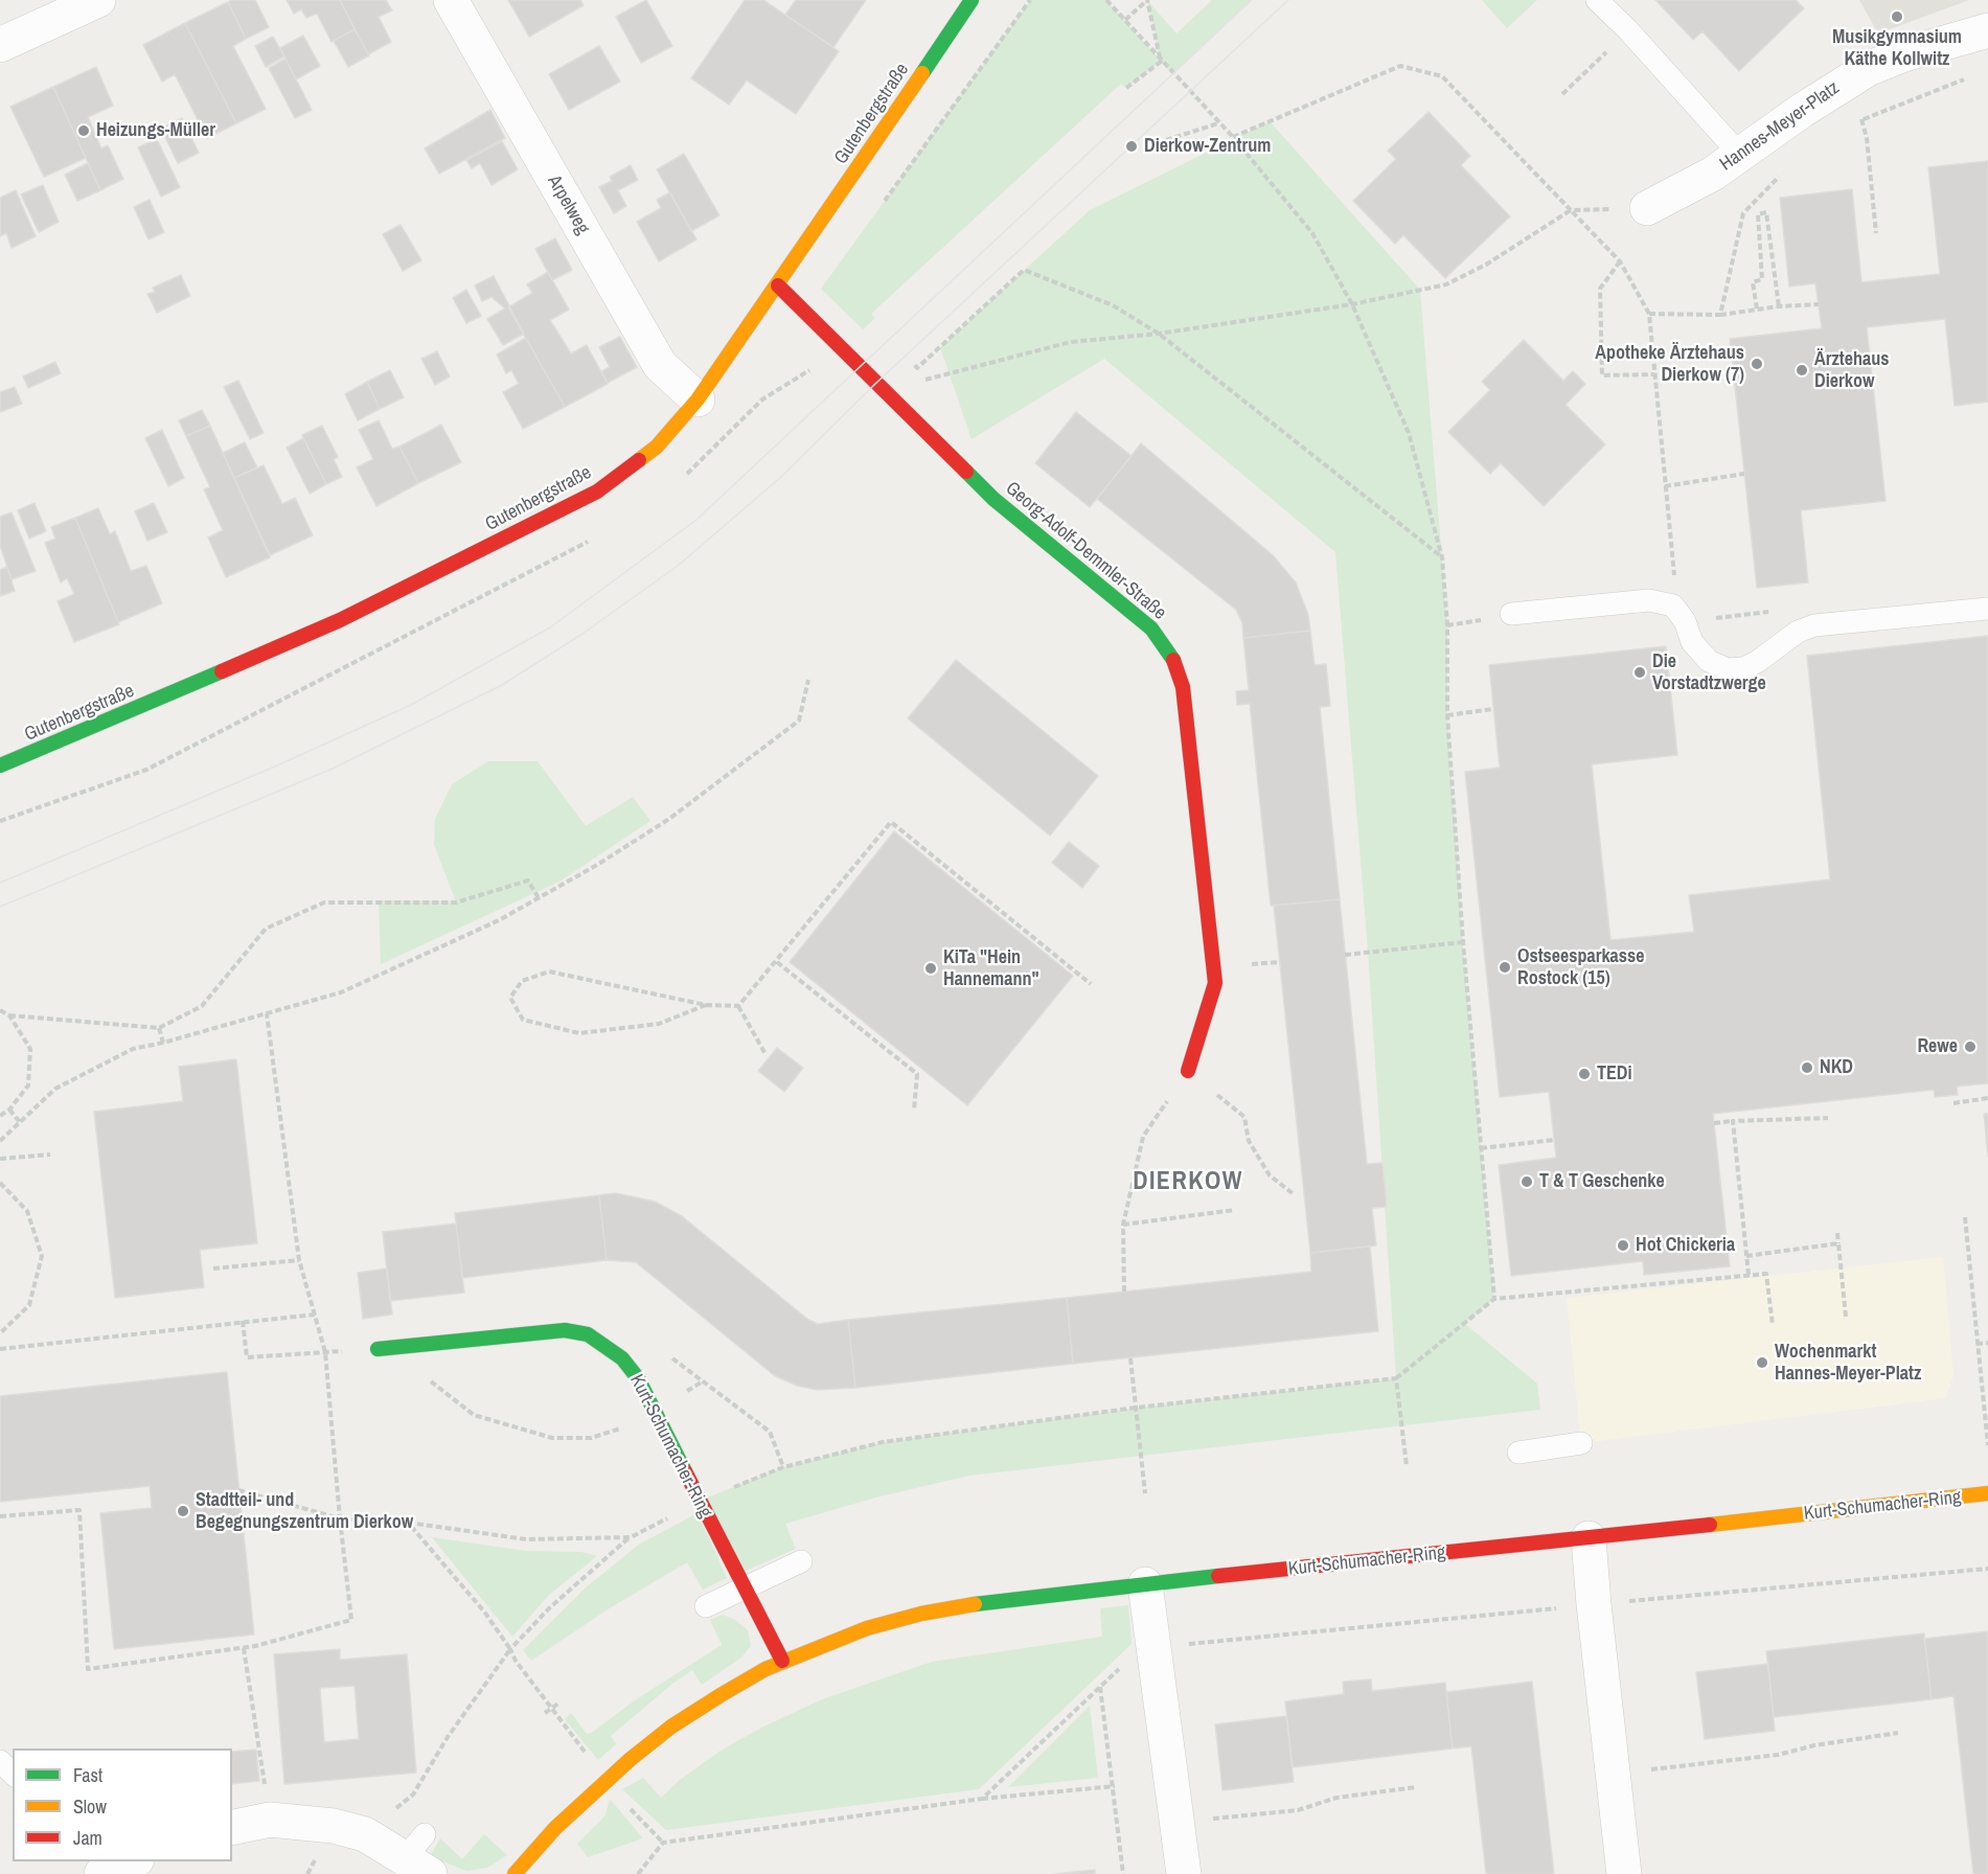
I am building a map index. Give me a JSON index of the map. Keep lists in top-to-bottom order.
{
  "streets": {
    "street": [
      "Gutenbergstraße",
      "Hannes-Meyer-Platz",
      "Arpelweg",
      "Georg-Adolf-Demmler-Straße",
      "Kurt-Schumacher-Ring"
    ]
  },
  "crossings": [
    ["Gutenbergstraße", "Arpelweg"],
    ["Gutenbergstraße", "Georg-Adolf-Demmler-Straße"]
  ],
  "districts": ["DIERKOW"],
  "places": [
    "Musikgymnasium Käthe Kollwitz",
    "Heizungs-Müller",
    "Dierkow-Zentrum",
    "Apotheke Ärztehaus Dierkow (7)",
    "Ärztehaus Dierkow",
    "Die Vorstadtzwerge",
    "Ostseesparkasse Rostock (15)",
    "KiTa \"Hein Hannemann\"",
    "Rewe",
    "NKD",
    "TEDi",
    "T & T Geschenke",
    "Hot Chickeria",
    "Wochenmarkt Hannes-Meyer-Platz",
    "Stadtteil- und Begegnungszentrum Dierkow"
  ],
  "legend": ["Fast", "Slow", "Jam"]
}
